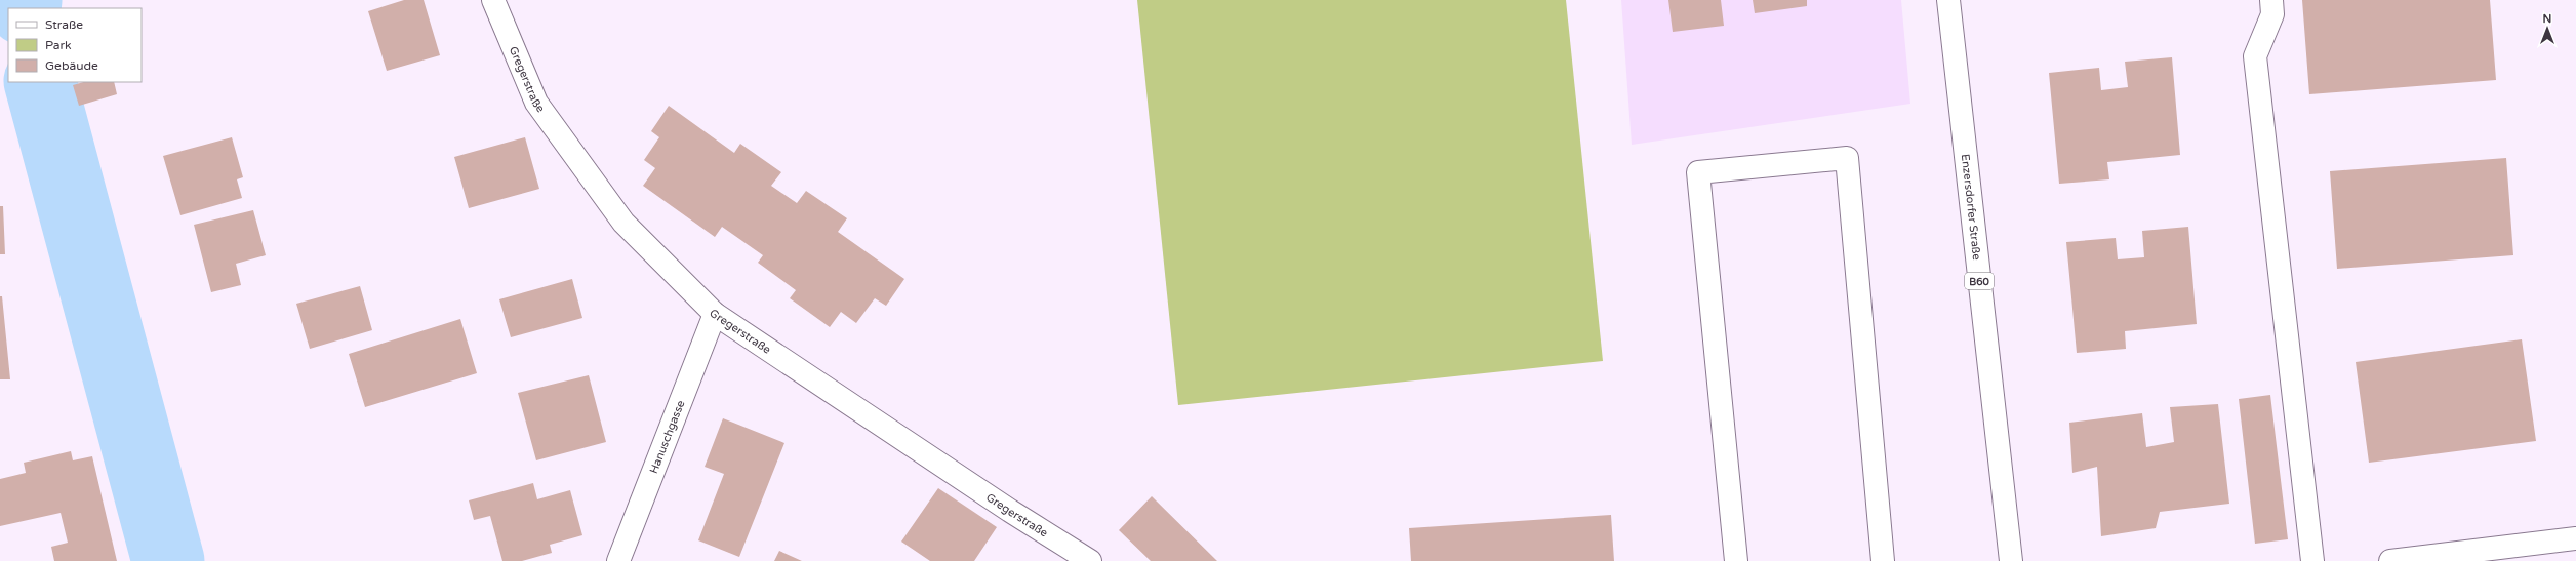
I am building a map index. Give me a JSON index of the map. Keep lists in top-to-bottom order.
{
  "streets": {
    "street": [
      "Gregerstraße",
      "Enzersdorfer Straße",
      "B60",
      "Hanuschgasse"
    ]
  },
  "crossings": [
    ["Gregerstraße", "Hanuschgasse"]
  ],
  "legend": ["Straße", "Park", "Gebäude"],
  "north": "top"
}
